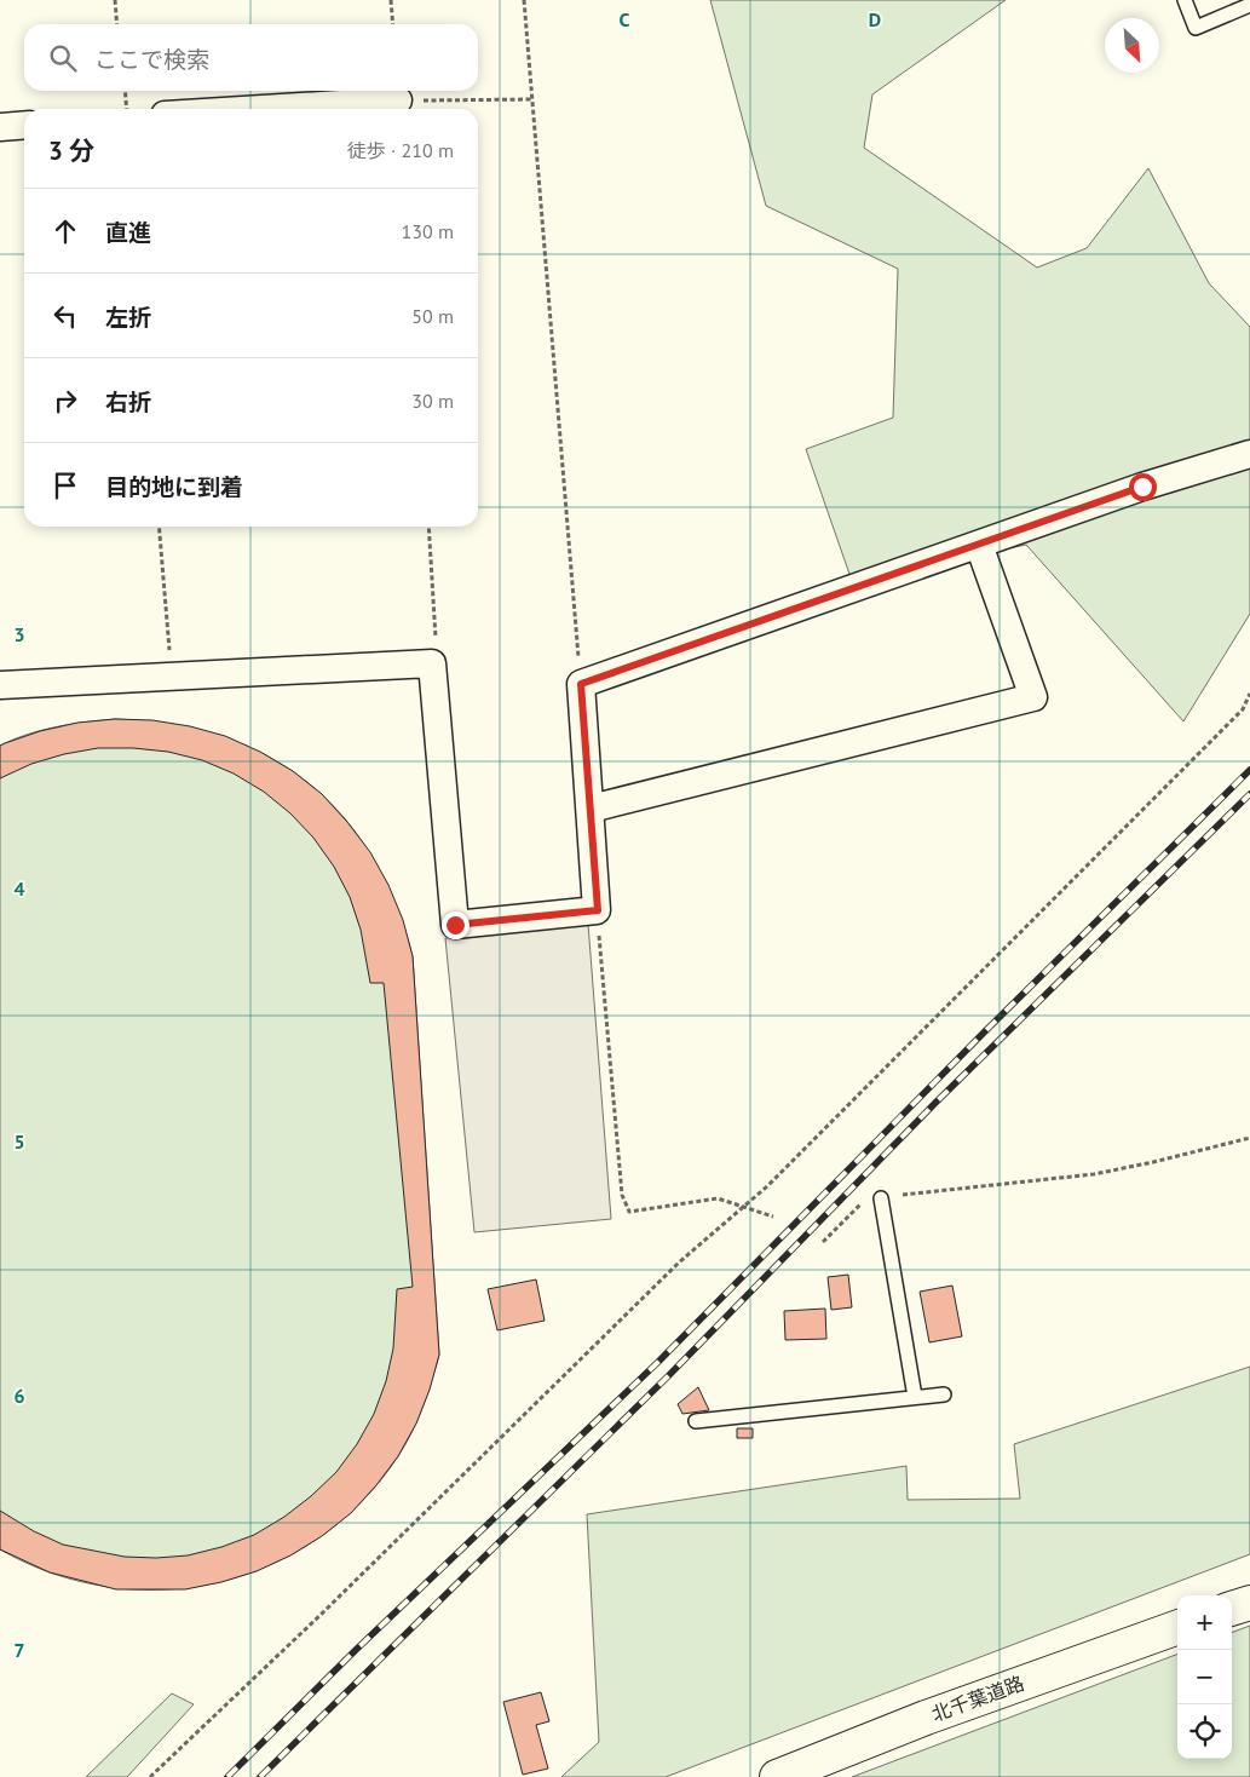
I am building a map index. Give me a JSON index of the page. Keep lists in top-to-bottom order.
{
  "streets": {
    "highway": ["北千葉道路"]
  },
  "north": "bottom right",
  "page": {
    "search": "ここで検索",
    "heading": ["3 分", "徒歩 · 210 m"],
    "list": [
      ["直進", "130 m"],
      ["左折", "50 m"],
      ["右折", "30 m"],
      "目的地に到着"
    ],
    "map_buttons": ["+", "−"]
  },
  "grid": {
    "columns": ["C", "D"],
    "rows": [
      "3",
      "4",
      "5",
      "6",
      "7"
    ]
  }
}
